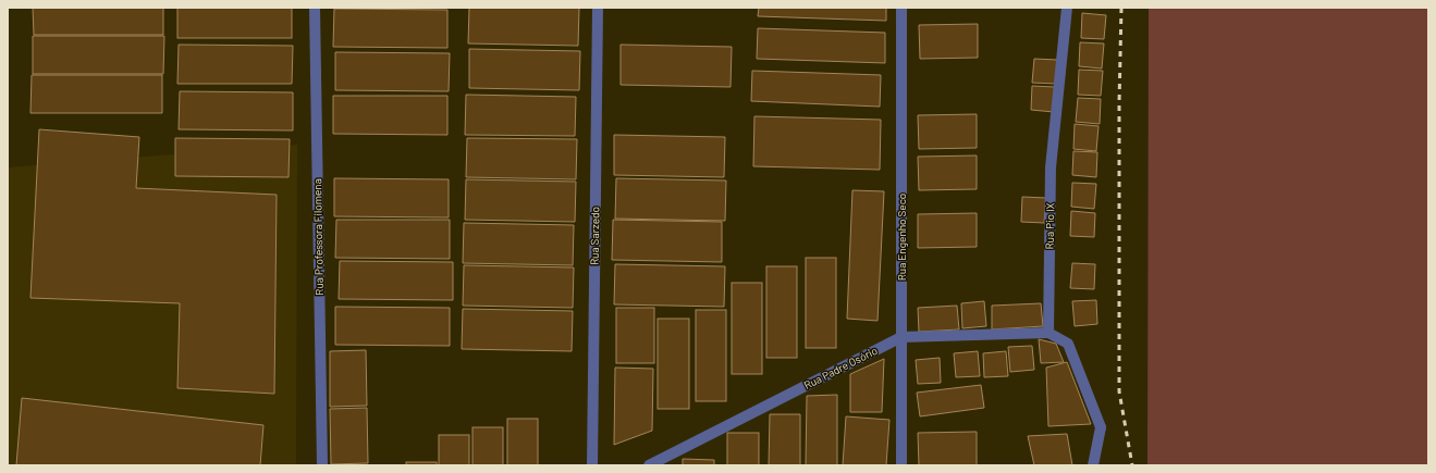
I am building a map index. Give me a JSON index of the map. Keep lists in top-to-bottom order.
{
  "streets": {
    "street": [
      "Rua Pio IX",
      "Rua Sarzedo",
      "Rua Professora Filomena",
      "Rua Engenho Seco",
      "Rua Padre Osório"
    ]
  },
  "crossings": [
    ["Rua Pio IX", "Rua Padre Osório"],
    ["Rua Engenho Seco", "Rua Padre Osório"]
  ]
}
